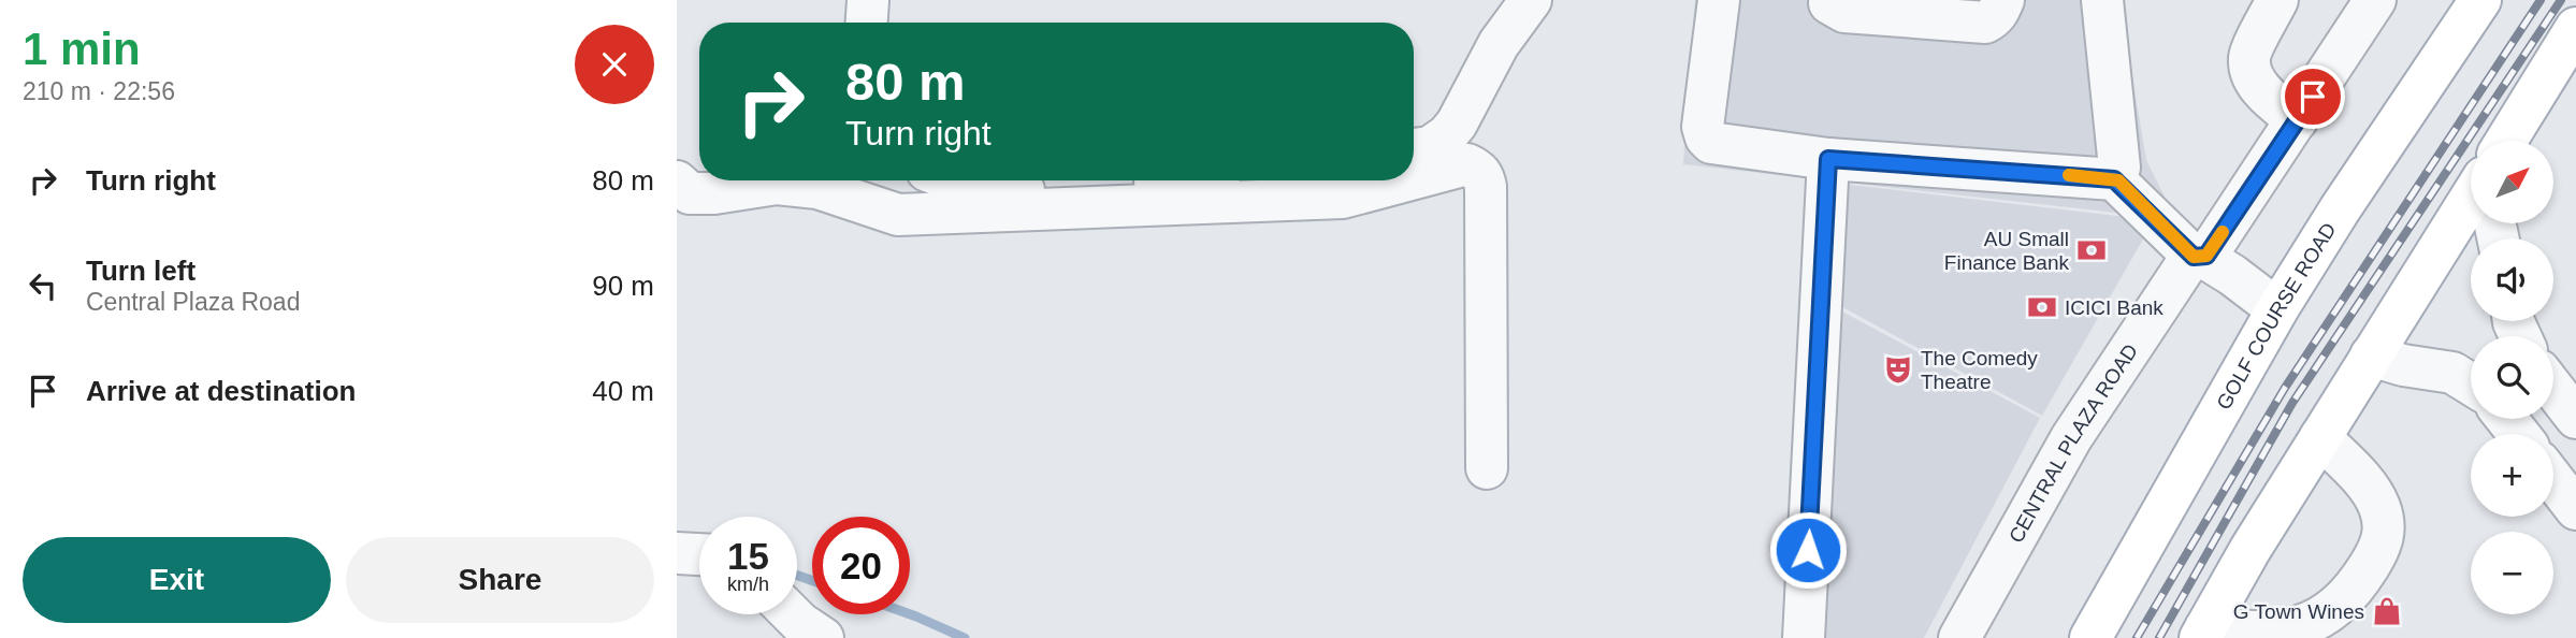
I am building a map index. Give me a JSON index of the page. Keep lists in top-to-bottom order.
{
  "streets": {
    "main road": ["GOLF COURSE ROAD"],
    "street": ["CENTRAL PLAZA ROAD"]
  },
  "places": {
    "bank": ["AU Small Finance Bank", "ICICI Bank"],
    "theatre": ["The Comedy Theatre"],
    "shop": ["G Town Wines"]
  },
  "north": "top right",
  "page": {
    "heading": ["1 min", "210 m · 22:56"],
    "turn": ["80 m", "Turn right"],
    "list": [
      {
        "name": "Turn right",
        "value": "80 m"
      },
      {
        "name": "Turn left",
        "note": "Central Plaza Road",
        "value": "90 m"
      },
      {
        "name": "Arrive at destination",
        "value": "40 m"
      }
    ],
    "map_buttons": ["+", "−"],
    "speed": "15 km/h",
    "limit": "20",
    "buttons": ["Exit", "Share"]
  }
}
